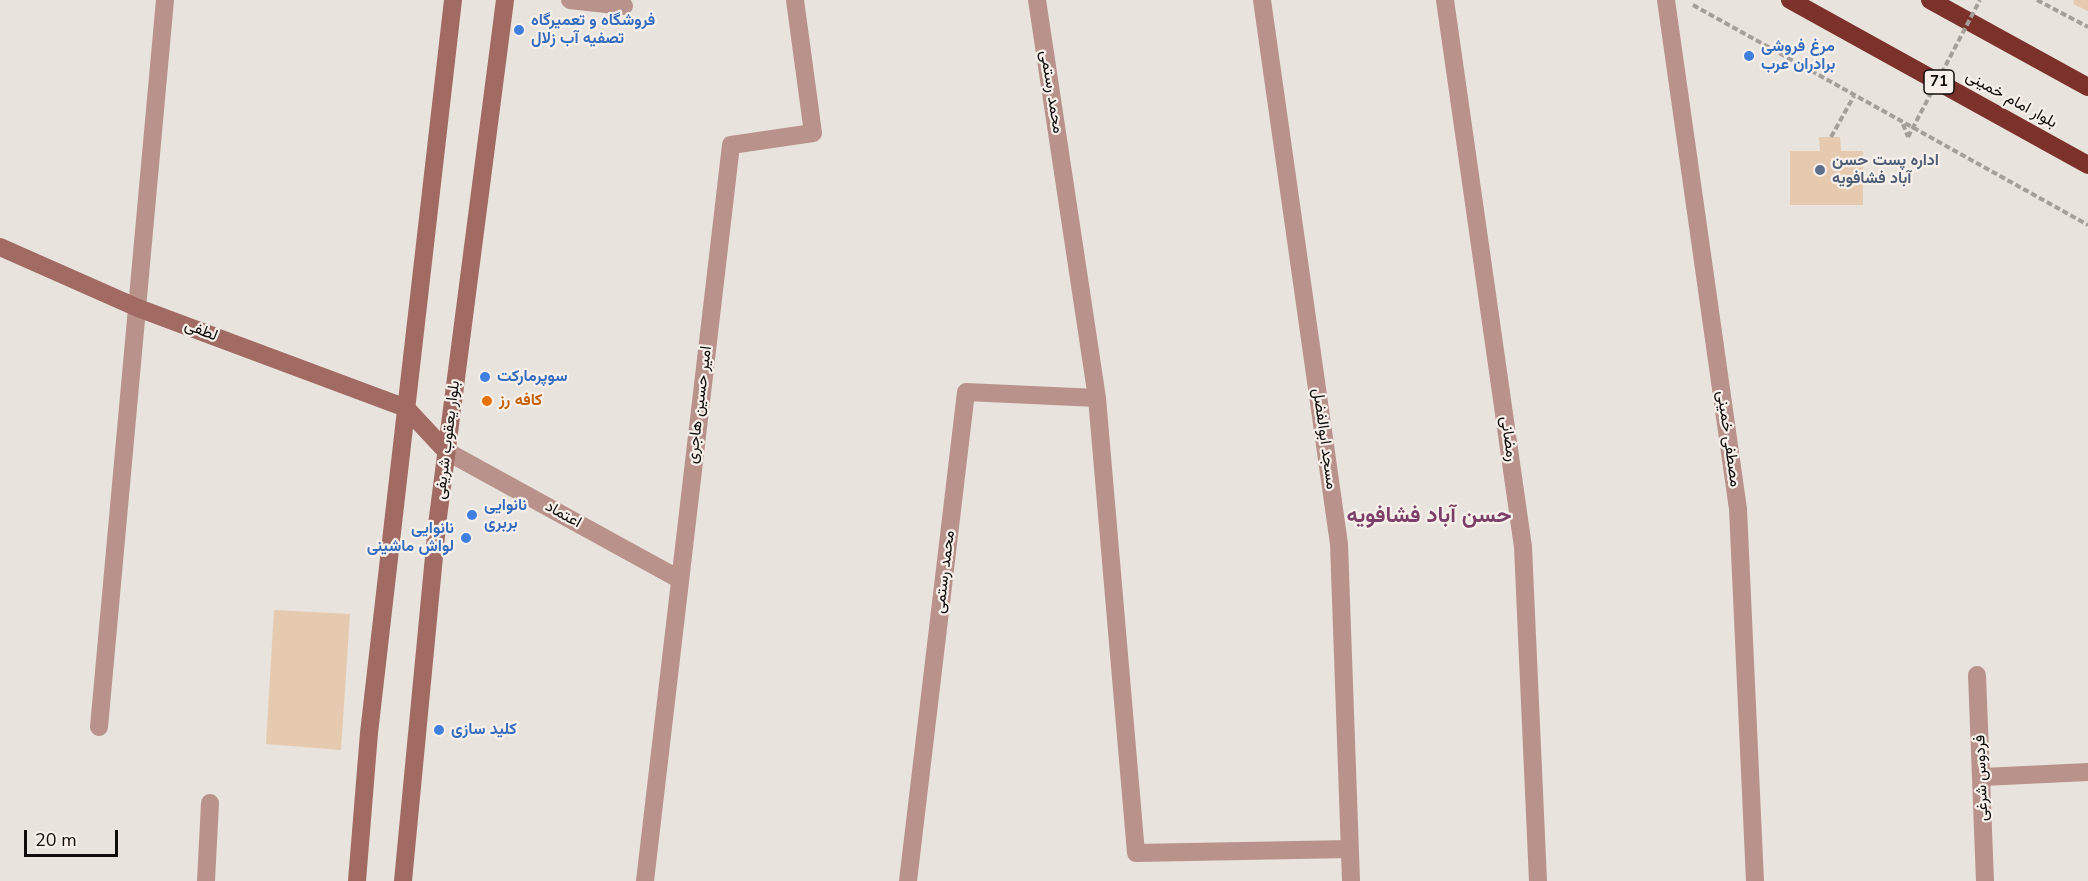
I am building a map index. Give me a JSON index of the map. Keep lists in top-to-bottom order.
{
  "streets": {
    "highway": ["71", "بلوار امام خمینی"],
    "main road": ["لطفی", "بلوار یعقوب شریفی"],
    "street": [
      "محمد رستمی",
      "امیر حسین هاجری",
      "مسجد ابوالفضل",
      "رمضانی",
      "مصطفی خمینی",
      "اعتماد",
      "فردوس شرغی"
    ]
  },
  "crossings": [
    ["محمد رستمی", "مسجد ابوالفضل"],
    ["امیر حسین هاجری", "اعتماد"],
    ["بلوار یعقوب شریفی", "اعتماد"]
  ],
  "districts": ["حسن آباد فشافویه"],
  "places": [
    "فروشگاه و تعمیرگاه تصفیه آب زلال",
    "مرغ فروشی برادران عرب",
    "اداره پست حسن آباد فشافویه",
    "سوپرمارکت",
    "کافه رز",
    "نانوایی بربری",
    "نانوایی لواش ماشینی",
    "کلید سازی"
  ],
  "scale_bar": "20 m"
}
